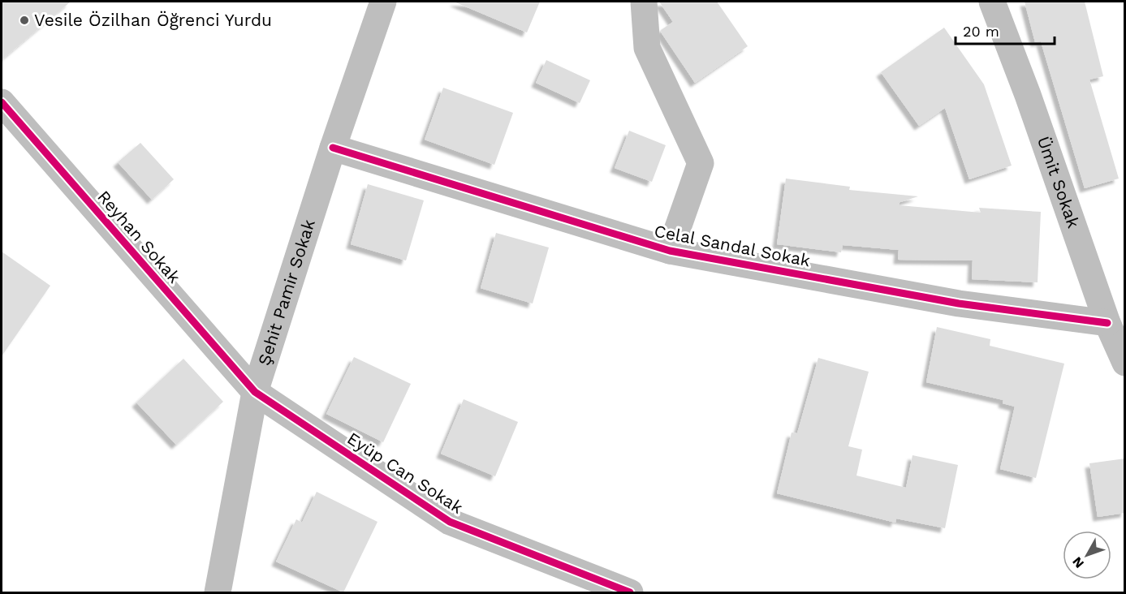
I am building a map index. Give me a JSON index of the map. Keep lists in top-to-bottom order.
{
  "streets": {
    "street": [
      "Ümit Sokak",
      "Reyhan Sokak",
      "Celal Sandal Sokak",
      "Şehit Pamir Sokak",
      "Eyüp Can Sokak"
    ]
  },
  "crossings": [
    ["Ümit Sokak", "Celal Sandal Sokak"],
    ["Reyhan Sokak", "Şehit Pamir Sokak"],
    ["Reyhan Sokak", "Eyüp Can Sokak"],
    ["Celal Sandal Sokak", "Şehit Pamir Sokak"],
    ["Şehit Pamir Sokak", "Eyüp Can Sokak"]
  ],
  "places": ["Vesile Özilhan Öğrenci Yurdu"],
  "scale_bar": "20 m",
  "north": "bottom left"
}
